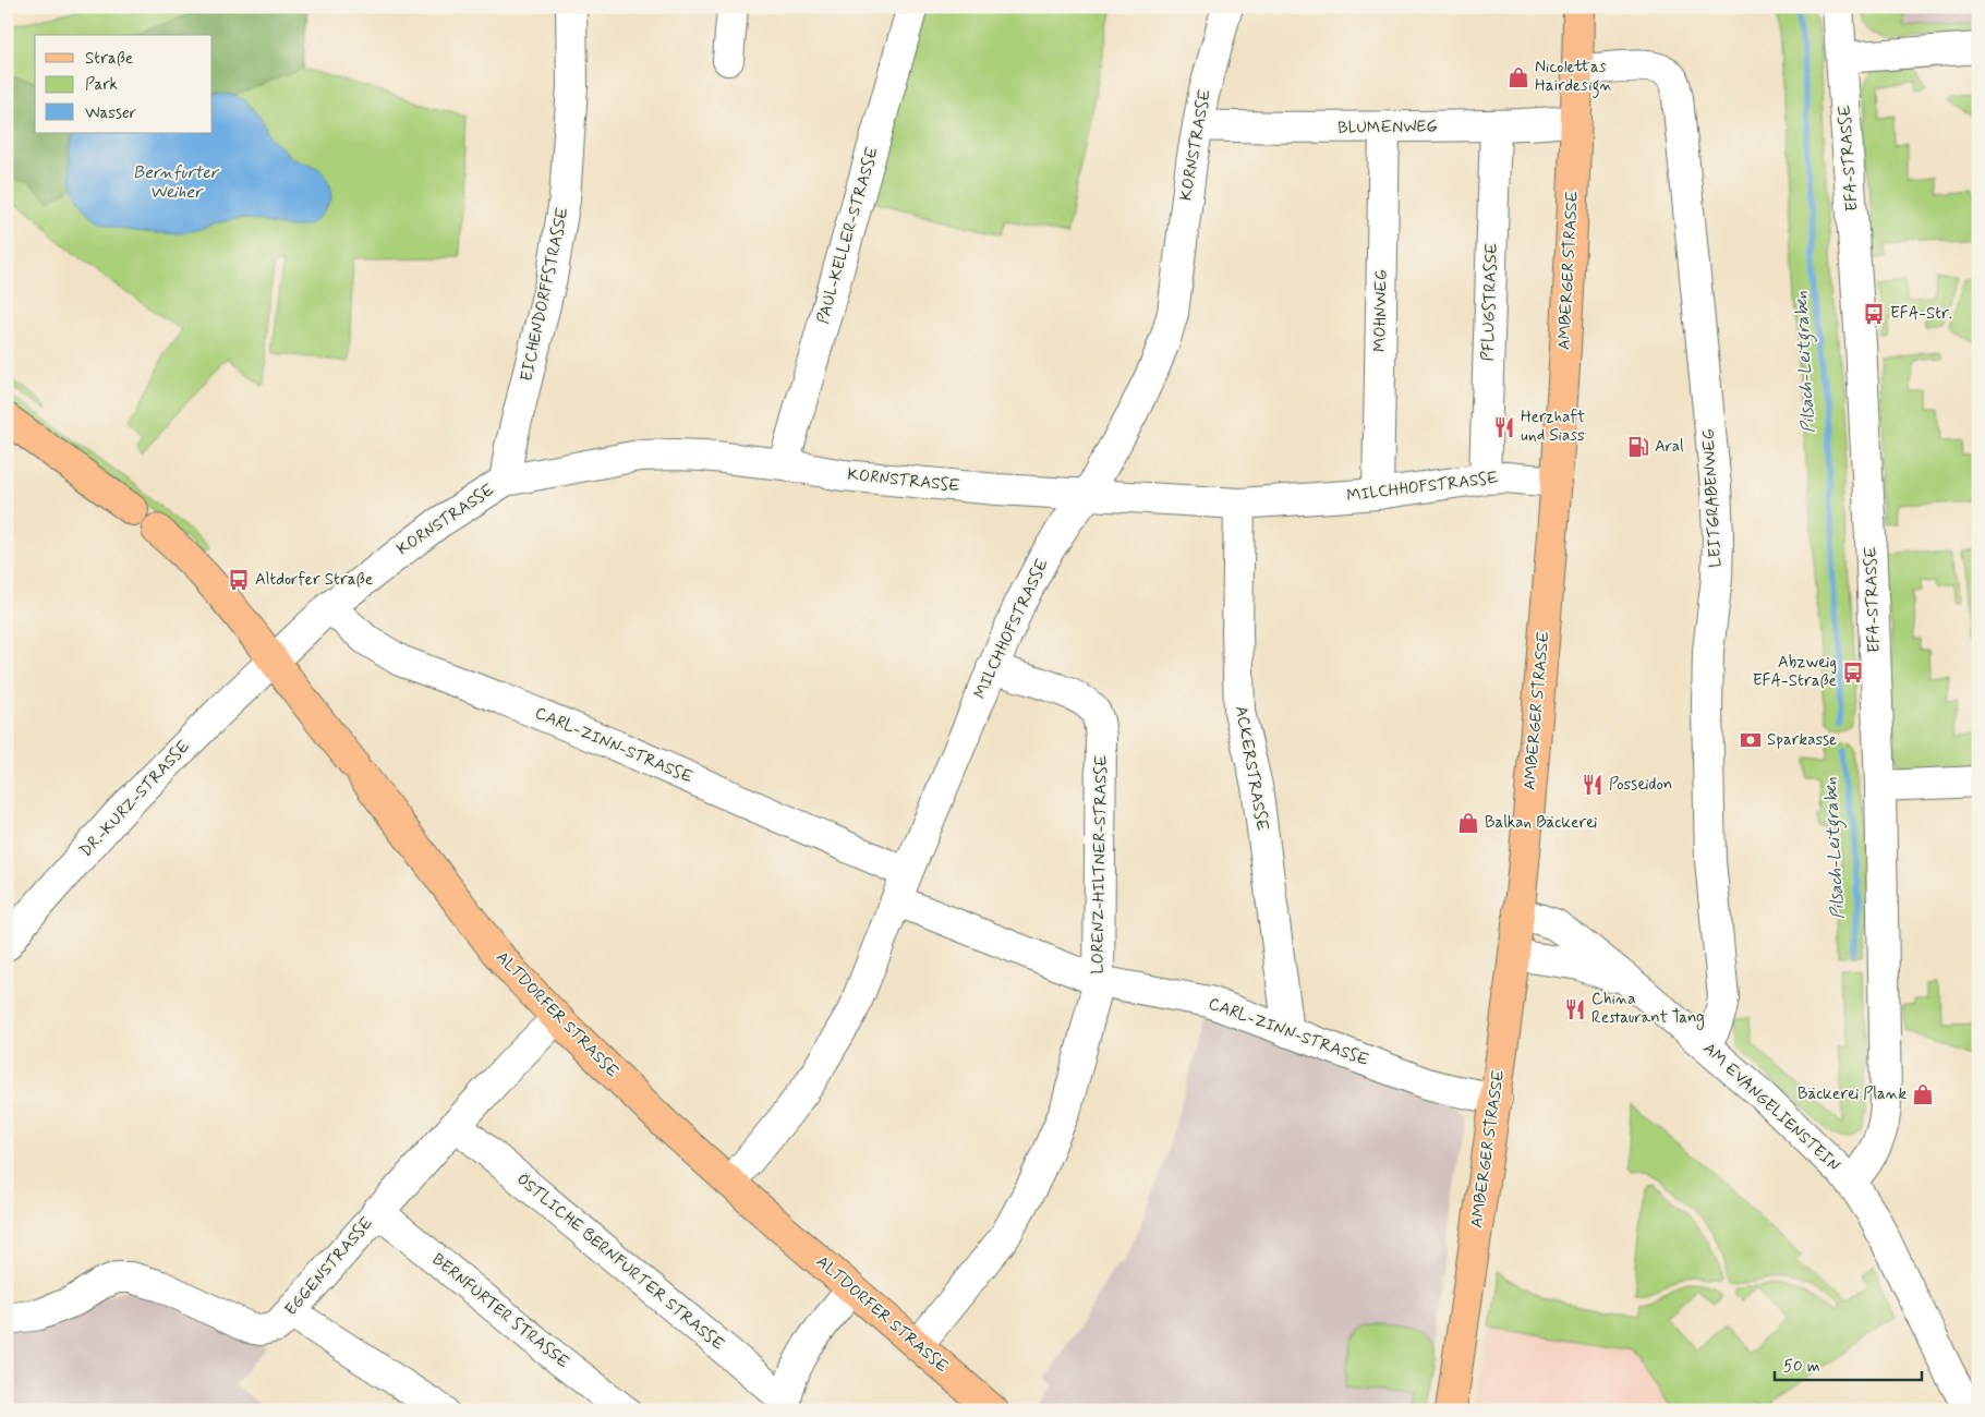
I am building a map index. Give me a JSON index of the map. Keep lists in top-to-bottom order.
{
  "streets": {
    "main road": ["AMBERGER STRASSE", "ALTDORFER STRASSE"],
    "street": [
      "BLUMENWEG",
      "KORNSTRASSE",
      "EFA-STRASSE",
      "PAUL-KELLER-STRASSE",
      "EICHENDORFFSTRASSE",
      "PFLUGSTRASSE",
      "MOHNWEG",
      "MILCHHOFSTRASSE",
      "LEITGRABENWEG",
      "CARL-ZINN-STRASSE",
      "ACKERSTRASSE",
      "DR.-KURZ-STRASSE",
      "LORENZ-HILTNER-STRASSE",
      "AM EVANGELIENSTEIN",
      "ÖSTLICHE BERNFURTER STRASSE",
      "EGGENSTRASSE",
      "BERNFURTER STRASSE"
    ]
  },
  "crossings": [
    ["BLUMENWEG", "KORNSTRASSE"],
    ["BLUMENWEG", "AMBERGER STRASSE"],
    ["BLUMENWEG", "PFLUGSTRASSE"],
    ["BLUMENWEG", "MOHNWEG"],
    ["KORNSTRASSE", "PAUL-KELLER-STRASSE"],
    ["KORNSTRASSE", "EICHENDORFFSTRASSE"],
    ["KORNSTRASSE", "MILCHHOFSTRASSE"],
    ["KORNSTRASSE", "CARL-ZINN-STRASSE"],
    ["KORNSTRASSE", "DR.-KURZ-STRASSE"],
    ["KORNSTRASSE", "ALTDORFER STRASSE"],
    ["EFA-STRASSE", "AM EVANGELIENSTEIN"],
    ["AMBERGER STRASSE", "MILCHHOFSTRASSE"],
    ["AMBERGER STRASSE", "LEITGRABENWEG"],
    ["AMBERGER STRASSE", "CARL-ZINN-STRASSE"],
    ["AMBERGER STRASSE", "AM EVANGELIENSTEIN"],
    ["PFLUGSTRASSE", "MILCHHOFSTRASSE"],
    ["MOHNWEG", "MILCHHOFSTRASSE"],
    ["MILCHHOFSTRASSE", "CARL-ZINN-STRASSE"],
    ["MILCHHOFSTRASSE", "ACKERSTRASSE"],
    ["MILCHHOFSTRASSE", "LORENZ-HILTNER-STRASSE"],
    ["MILCHHOFSTRASSE", "ALTDORFER STRASSE"],
    ["LEITGRABENWEG", "AM EVANGELIENSTEIN"],
    ["CARL-ZINN-STRASSE", "ACKERSTRASSE"],
    ["CARL-ZINN-STRASSE", "LORENZ-HILTNER-STRASSE"],
    ["DR.-KURZ-STRASSE", "ALTDORFER STRASSE"],
    ["LORENZ-HILTNER-STRASSE", "ALTDORFER STRASSE"],
    ["ALTDORFER STRASSE", "EGGENSTRASSE"],
    ["ÖSTLICHE BERNFURTER STRASSE", "EGGENSTRASSE"],
    ["EGGENSTRASSE", "BERNFURTER STRASSE"]
  ],
  "water": ["Bernfurter Weiher", "Pilsach-Leitgraben"],
  "places": {
    "shop": ["Nicolettas Hairdesign", "Balkan Bäckerei", "Bäckerei Plank"],
    "bus stop": ["EFA-Str.", "Altdorfer Straße", "Abzweig EFA-Straße"],
    "restaurant": ["Herzhaft und Siass", "Posseidon", "China Restaurant Tang"],
    "fuel station": ["Aral"],
    "bank": ["Sparkasse"]
  },
  "legend": ["Straße", "Park", "Wasser"],
  "scale_bar": "50 m"
}
